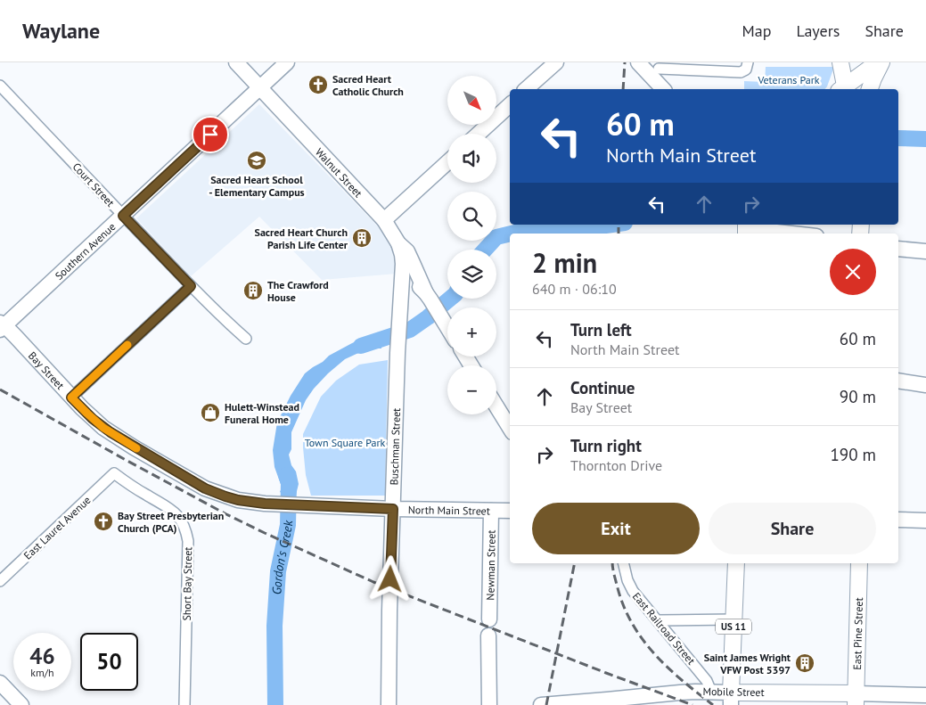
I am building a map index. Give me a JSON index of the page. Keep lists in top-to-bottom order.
{
  "streets": {
    "main road": ["US 11", "East Pine Street", "Mobile Street"],
    "street": [
      "Walnut Street",
      "Court Street",
      "Southern Avenue",
      "Bay Street",
      "Buschman Street",
      "North Main Street",
      "East Laurel Avenue",
      "Newman Street",
      "Short Bay Street",
      "East Railroad Street"
    ]
  },
  "crossings": [
    ["Walnut Street", "Southern Avenue"],
    ["Walnut Street", "Buschman Street"],
    ["Court Street", "Southern Avenue"],
    ["Southern Avenue", "Bay Street"],
    ["Bay Street", "North Main Street"],
    ["Buschman Street", "North Main Street"],
    ["North Main Street", "Newman Street"],
    ["East Laurel Avenue", "Short Bay Street"],
    ["US 11", "Mobile Street"],
    ["East Railroad Street", "Mobile Street"],
    ["East Pine Street", "Mobile Street"]
  ],
  "water": ["Gordon's Creek"],
  "parks": ["Veterans Park", "Town Square Park"],
  "places": {
    "church": ["Sacred Heart Catholic Church", "Bay Street Presbyterian Church (PCA)"],
    "school or university": ["Sacred Heart School - Elementary Campus"],
    "building": ["Sacred Heart Church Parish Life Center", "The Crawford House", "Saint James Wright VFW Post 5397"],
    "shop": ["Hulett-Winstead Funeral Home"]
  },
  "north": "bottom right",
  "page": {
    "header": "Waylane",
    "nav": ["Map", "Layers", "Share"],
    "map_buttons": ["+", "−"],
    "turn": ["60 m", "North Main Street"],
    "heading": ["2 min", "640 m · 06:10"],
    "list": [
      {
        "name": "Turn left",
        "note": "North Main Street",
        "value": "60 m"
      },
      {
        "name": "Continue",
        "note": "Bay Street",
        "value": "90 m"
      },
      {
        "name": "Turn right",
        "note": "Thornton Drive",
        "value": "190 m"
      }
    ],
    "buttons": ["Exit", "Share"],
    "speed": "46 km/h",
    "limit": "50"
  }
}
